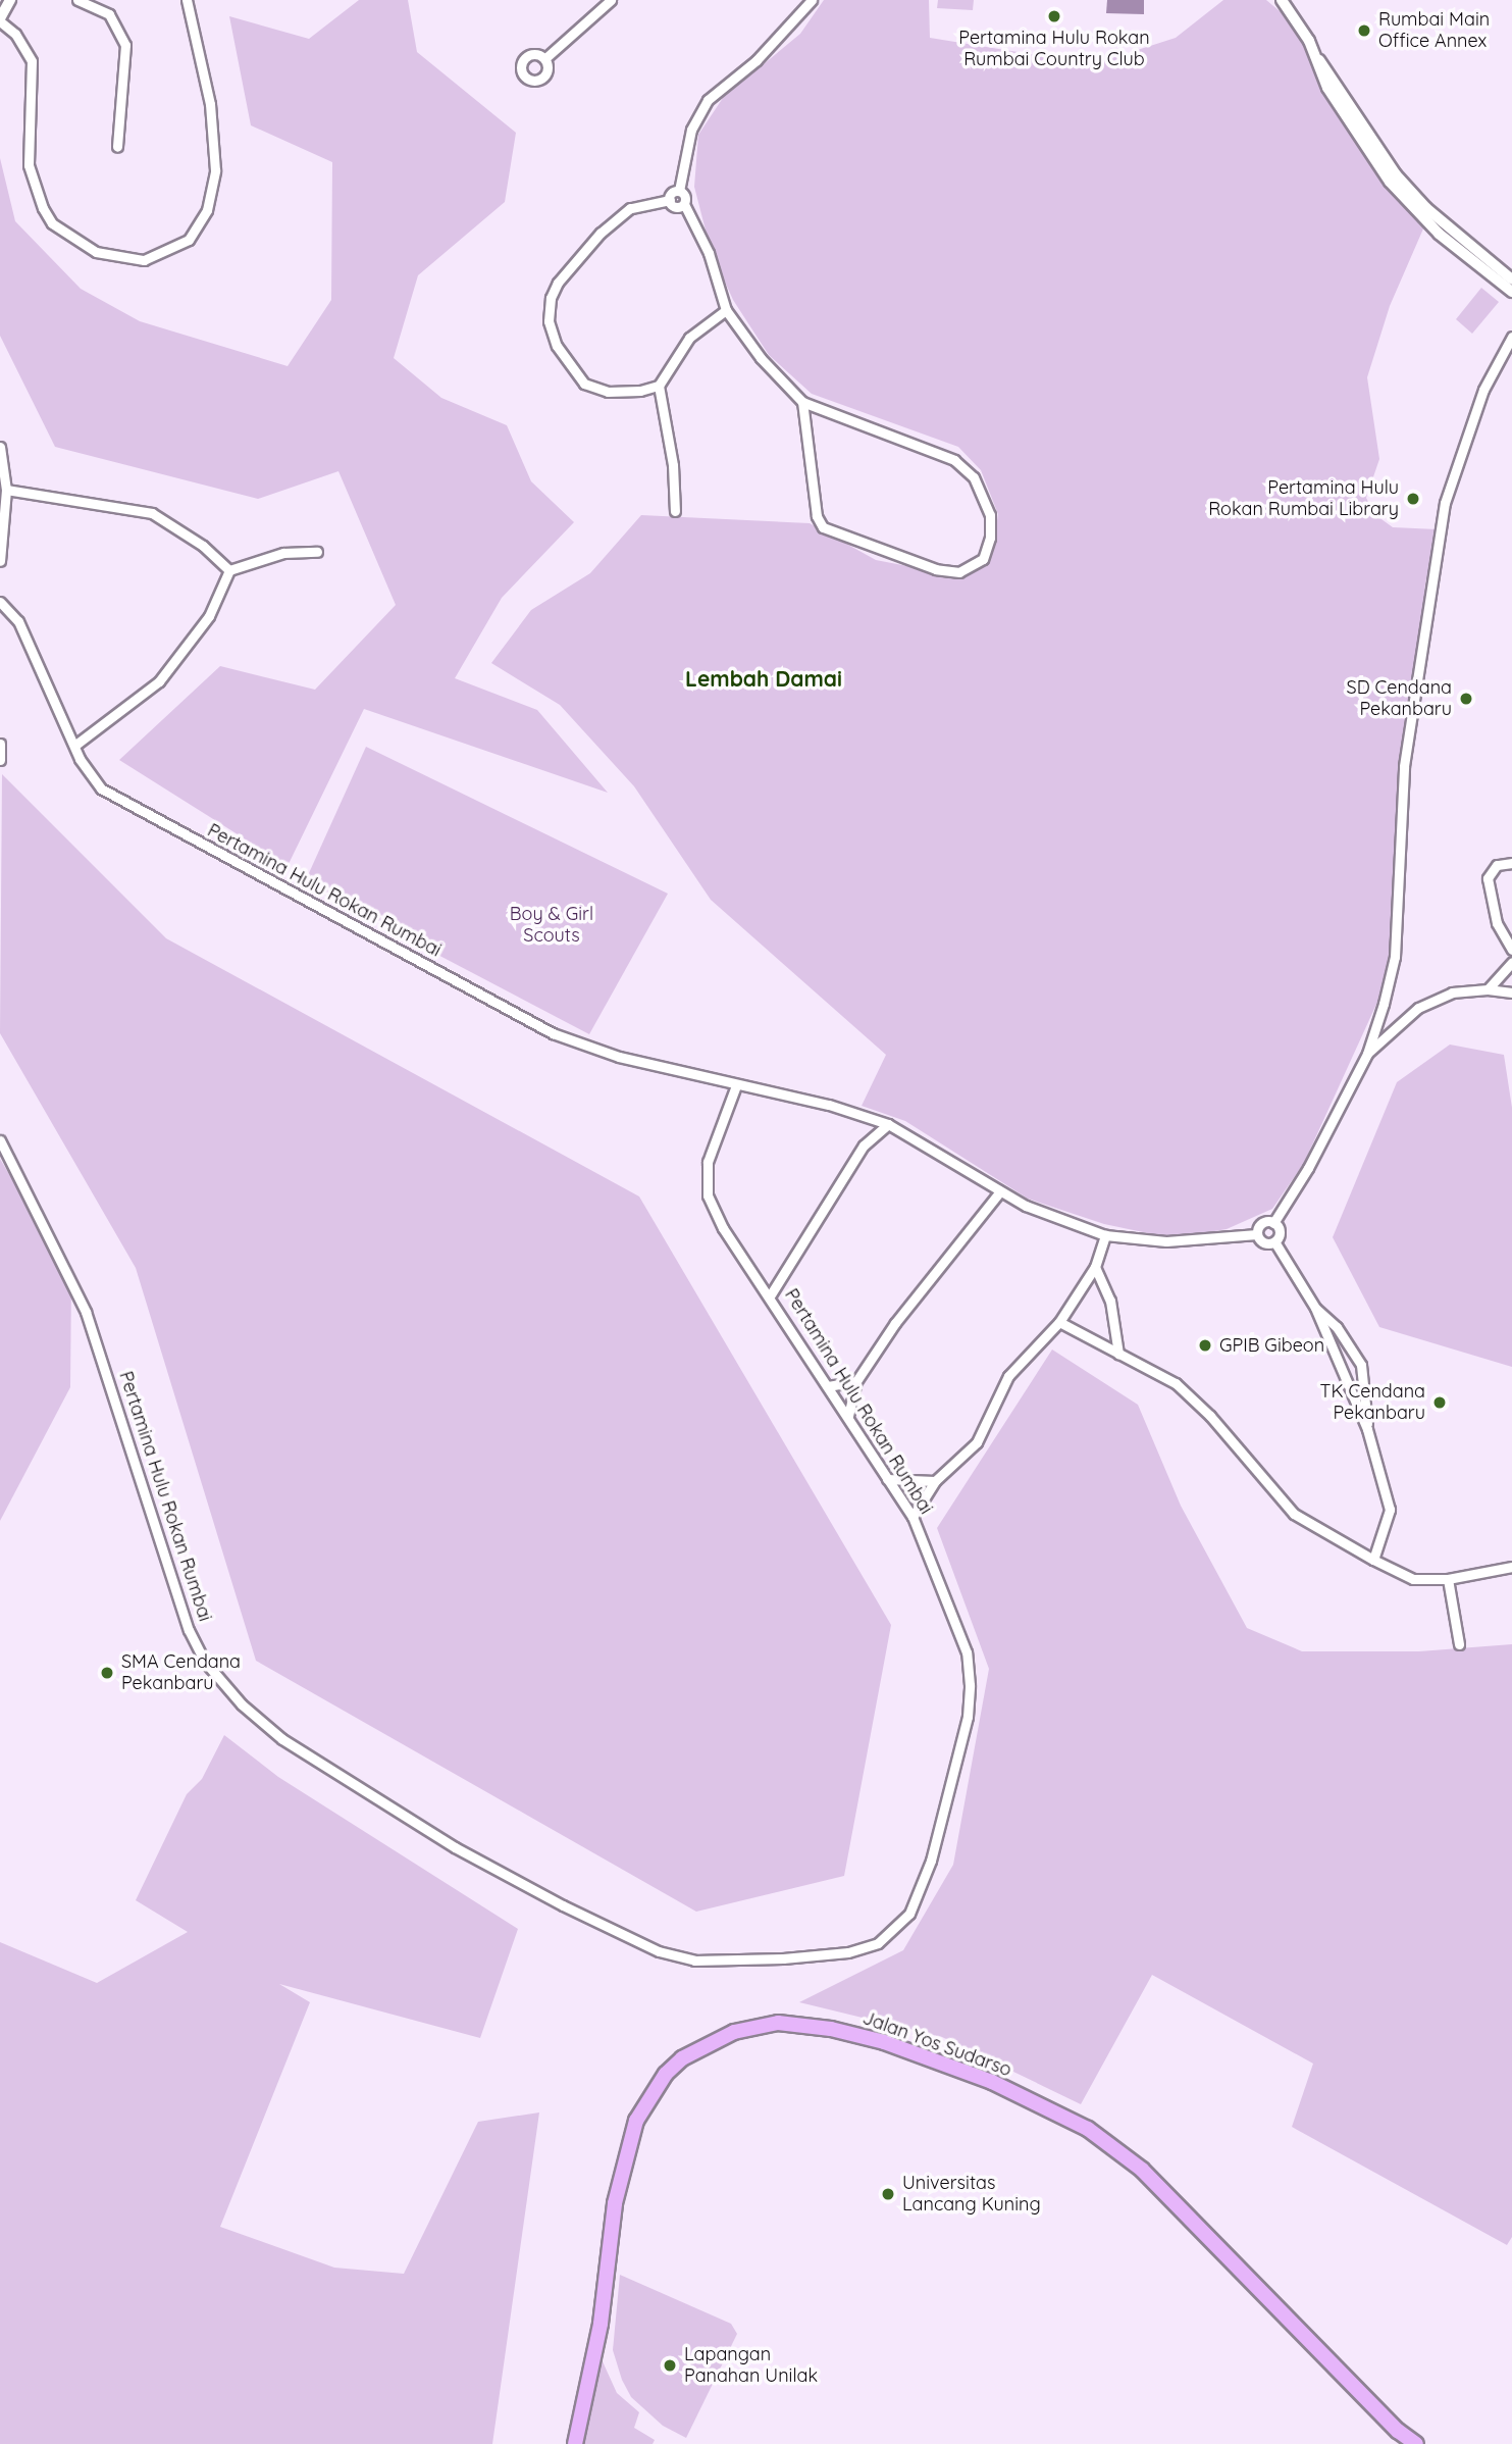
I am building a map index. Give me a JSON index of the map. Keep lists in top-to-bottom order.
{
  "streets": {
    "main road": ["Jalan Yos Sudarso"],
    "street": ["Pertamina Hulu Rokan Rumbai"]
  },
  "districts": ["Lembah Damai"],
  "parks": ["Boy & Girl Scouts"],
  "places": [
    "Pertamina Hulu Rokan Rumbai Country Club",
    "Rumbai Main Office Annex",
    "Pertamina Hulu Rokan Rumbai Library",
    "SD Cendana Pekanbaru",
    "GPIB Gibeon",
    "TK Cendana Pekanbaru",
    "SMA Cendana Pekanbaru",
    "Universitas Lancang Kuning",
    "Lapangan Panahan Unilak"
  ]
}
